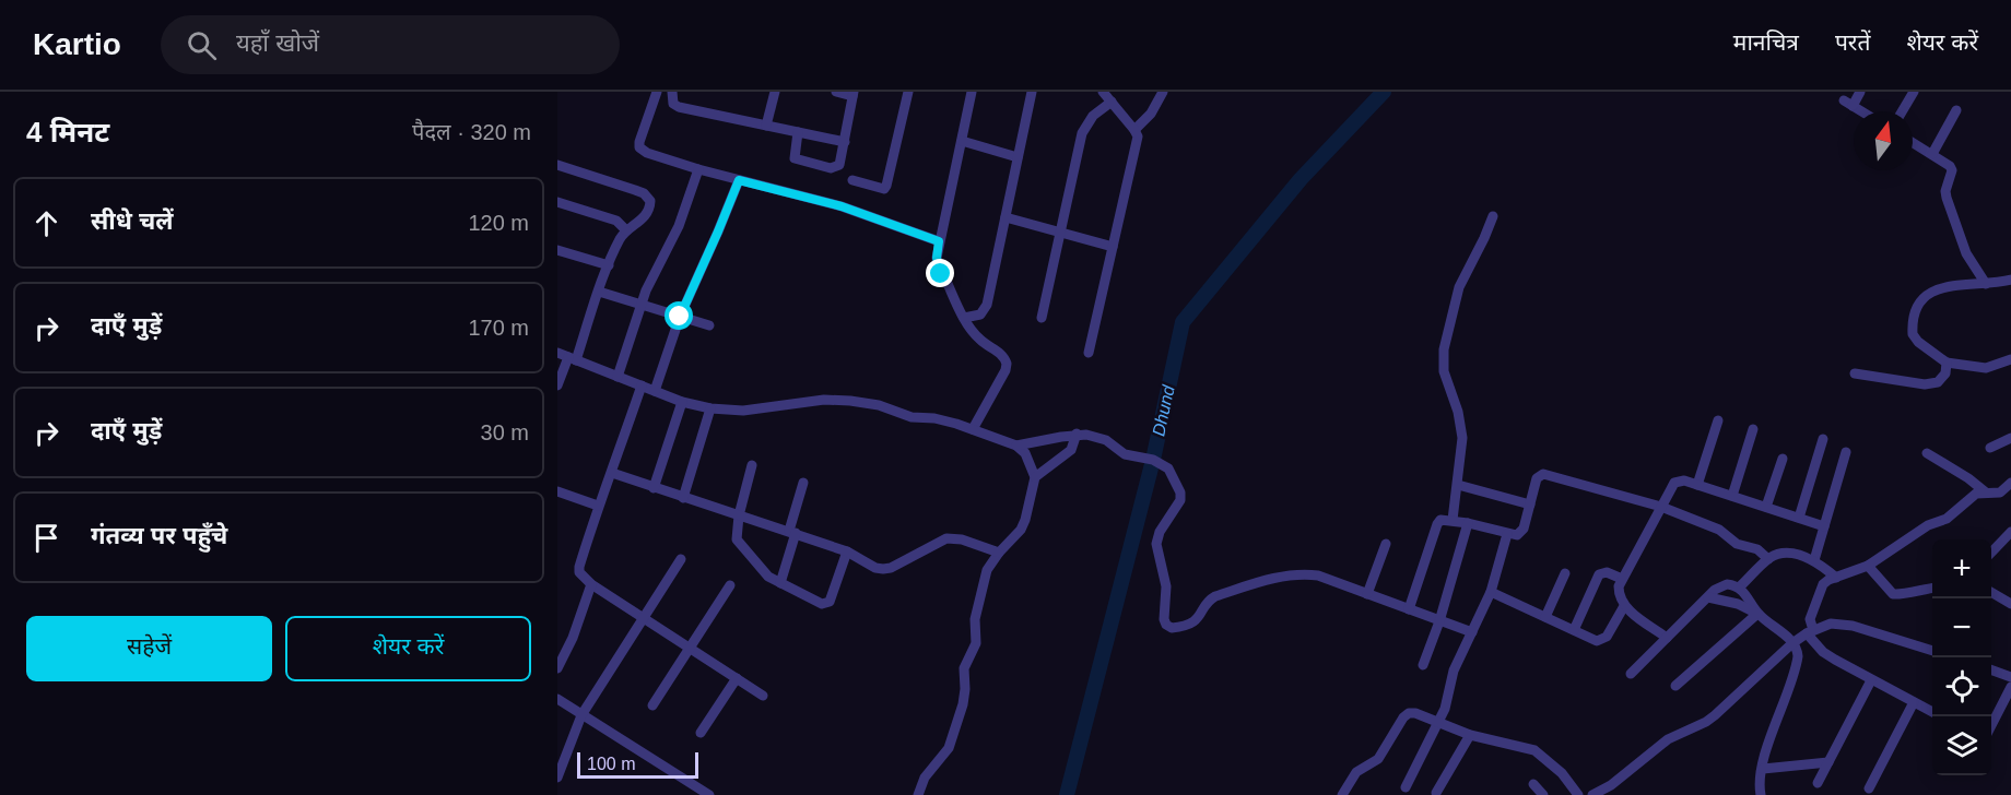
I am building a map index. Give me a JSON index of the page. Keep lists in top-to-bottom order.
{
  "water": ["Dhund"],
  "scale_bar": "100 m",
  "north": "top",
  "page": {
    "header": "Kartio",
    "search": "यहाँ खोजें",
    "nav": ["मानचित्र", "परतें", "शेयर करें"],
    "heading": ["4 मिनट", "पैदल · 320 m"],
    "list": [
      ["सीधे चलें", "120 m"],
      ["दाएँ मुड़ें", "170 m"],
      ["दाएँ मुड़ें", "30 m"],
      "गंतव्य पर पहुँचे"
    ],
    "map_buttons": ["+", "−"],
    "buttons": ["सहेजें", "शेयर करें"],
    "scale": "100 m"
  }
}
